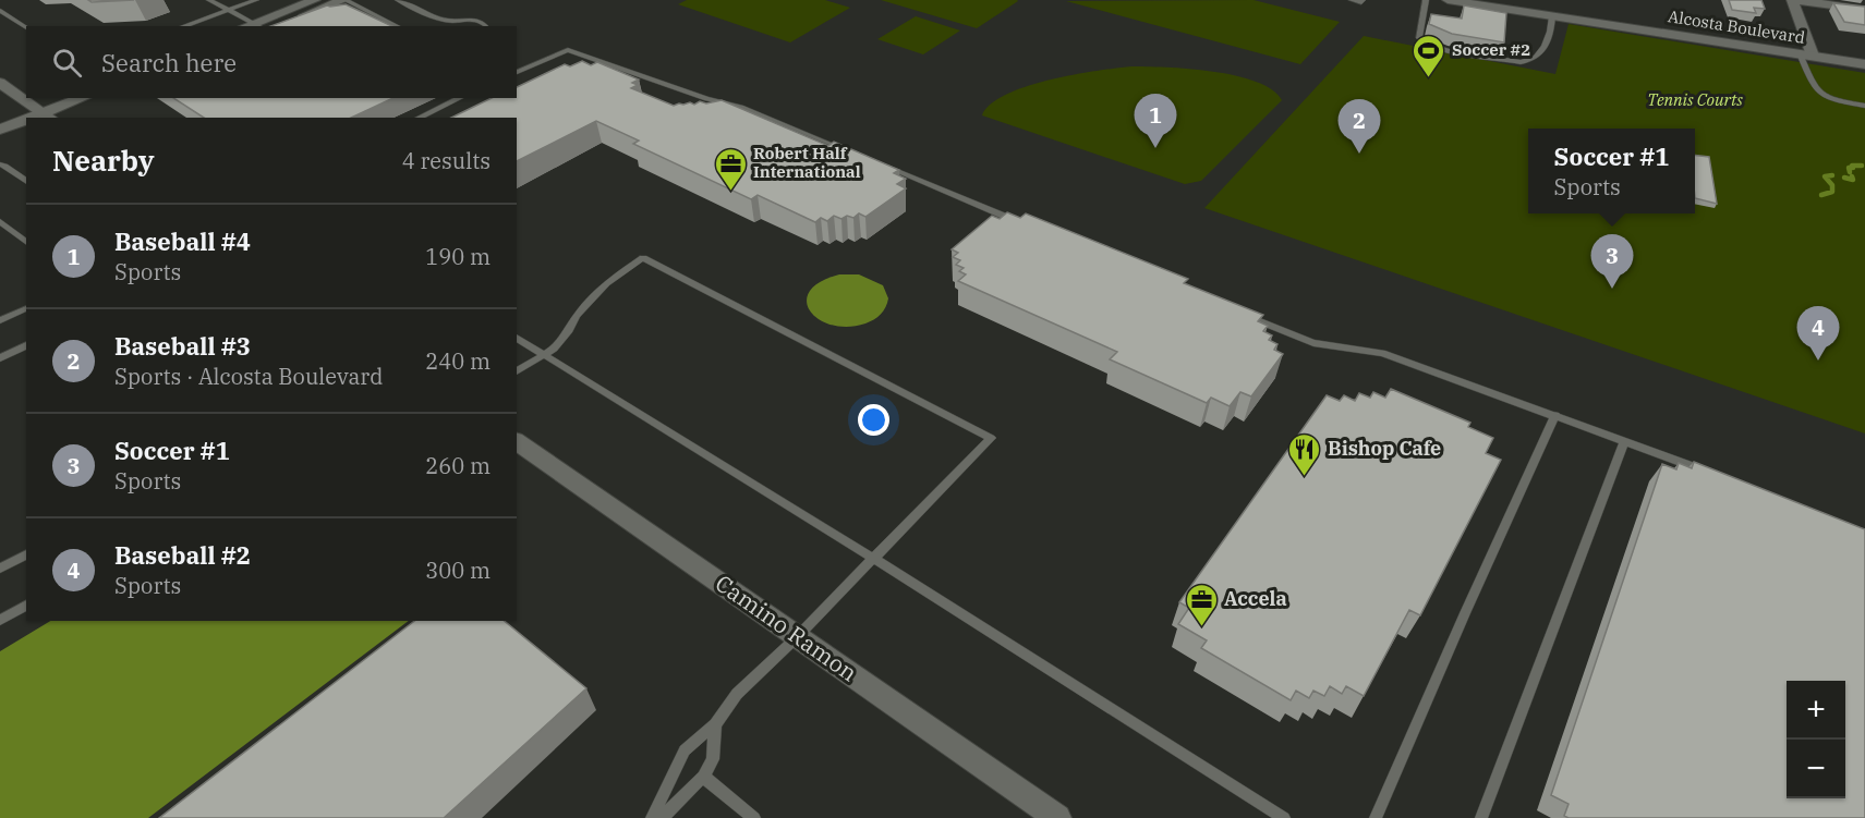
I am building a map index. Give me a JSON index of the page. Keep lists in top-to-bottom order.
{
  "streets": {
    "street": ["Alcosta Boulevard", "Camino Ramon"]
  },
  "parks": ["Tennis Courts"],
  "places": {
    "sports": ["Soccer #2"],
    "office": ["Robert Half International", "Accela"],
    "restaurant": ["Bishop Cafe"]
  },
  "page": {
    "search": "Search here",
    "pins": [
      "1",
      "2",
      "3",
      "4"
    ],
    "heading": ["Nearby", "4 results"],
    "popup": ["Soccer #1", "Sports"],
    "list": [
      {
        "mark": "1",
        "name": "Baseball #4",
        "note": "Sports",
        "value": "190 m"
      },
      {
        "mark": "2",
        "name": "Baseball #3",
        "note": "Sports · Alcosta Boulevard",
        "value": "240 m"
      },
      {
        "mark": "3",
        "name": "Soccer #1",
        "note": "Sports",
        "value": "260 m"
      },
      {
        "mark": "4",
        "name": "Baseball #2",
        "note": "Sports",
        "value": "300 m"
      }
    ],
    "map_buttons": ["+", "−"]
  }
}
